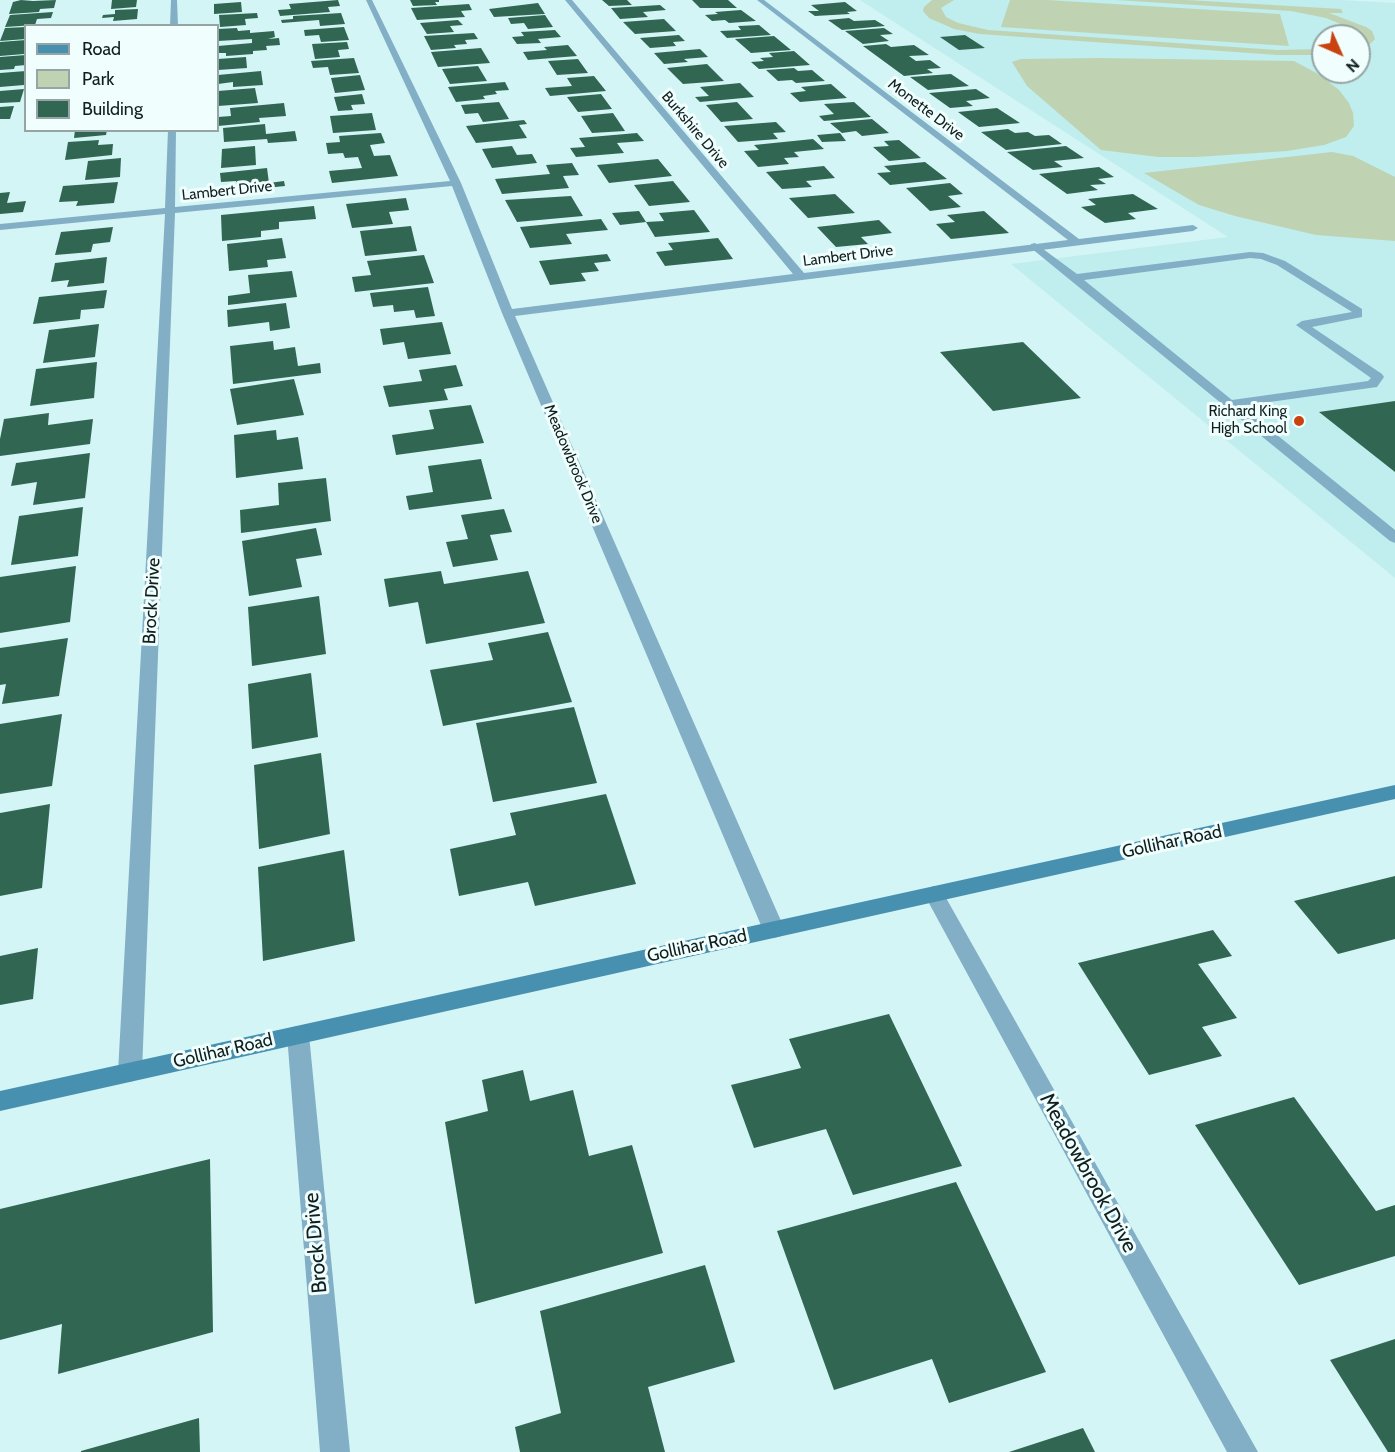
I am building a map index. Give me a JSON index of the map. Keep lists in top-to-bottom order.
{
  "streets": {
    "street": [
      "Monette Drive",
      "Burkshire Drive",
      "Lambert Drive",
      "Meadowbrook Drive",
      "Brock Drive",
      "Gollihar Road"
    ]
  },
  "crossings": [
    ["Monette Drive", "Lambert Drive"],
    ["Burkshire Drive", "Lambert Drive"],
    ["Lambert Drive", "Meadowbrook Drive"],
    ["Lambert Drive", "Brock Drive"],
    ["Meadowbrook Drive", "Gollihar Road"],
    ["Brock Drive", "Gollihar Road"]
  ],
  "places": ["Richard King High School"],
  "legend": ["Road", "Park", "Building"],
  "north": "bottom right"
}
